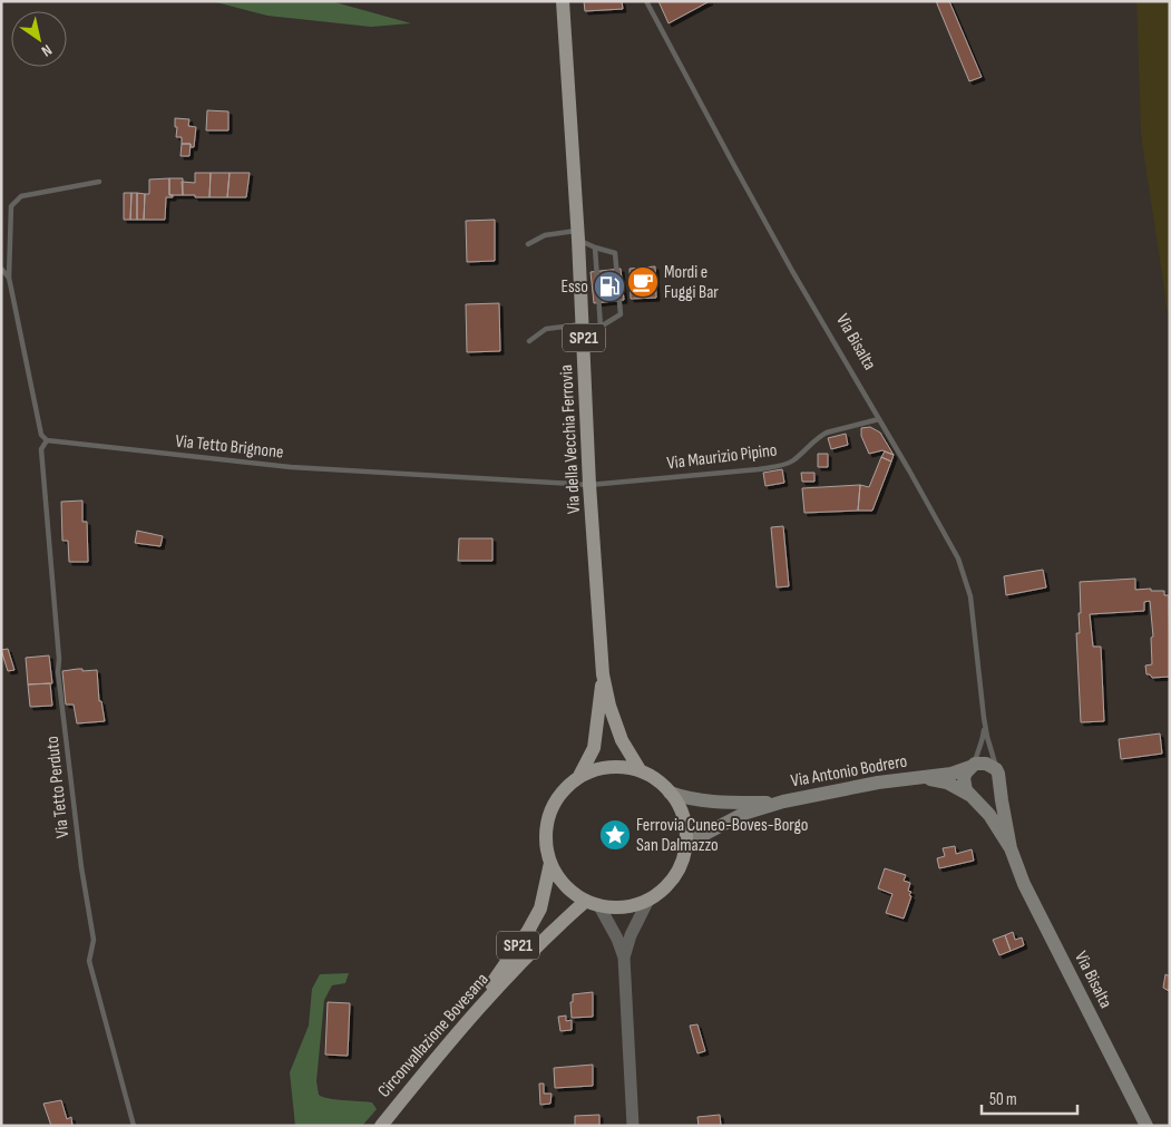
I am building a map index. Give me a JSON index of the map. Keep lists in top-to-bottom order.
{
  "streets": {
    "main road": [
      "SP21",
      "Via Bisalta",
      "Via della Vecchia Ferrovia",
      "Via Antonio Bodrero",
      "Circonvallazione Bovesana"
    ],
    "lane": ["Via Tetto Brignone", "Via Maurizio Pipino", "Via Tetto Perduto"]
  },
  "crossings": [
    ["SP21", "Via della Vecchia Ferrovia"],
    ["SP21", "Via Antonio Bodrero"],
    ["SP21", "Circonvallazione Bovesana"],
    ["Via Bisalta", "Via Maurizio Pipino"],
    ["Via Bisalta", "Via Antonio Bodrero"],
    ["Via della Vecchia Ferrovia", "Via Tetto Brignone"],
    ["Via della Vecchia Ferrovia", "Via Maurizio Pipino"],
    ["Via della Vecchia Ferrovia", "Via Antonio Bodrero"],
    ["Via della Vecchia Ferrovia", "Circonvallazione Bovesana"],
    ["Via Tetto Brignone", "Via Maurizio Pipino"],
    ["Via Tetto Brignone", "Via Tetto Perduto"],
    ["Via Antonio Bodrero", "Circonvallazione Bovesana"]
  ],
  "places": {
    "cafe": ["Mordi e Fuggi Bar"],
    "fuel station": ["Esso"],
    "place": ["Ferrovia Cuneo-Boves-Borgo San Dalmazzo"]
  },
  "scale_bar": "50 m",
  "north": "bottom right"
}
